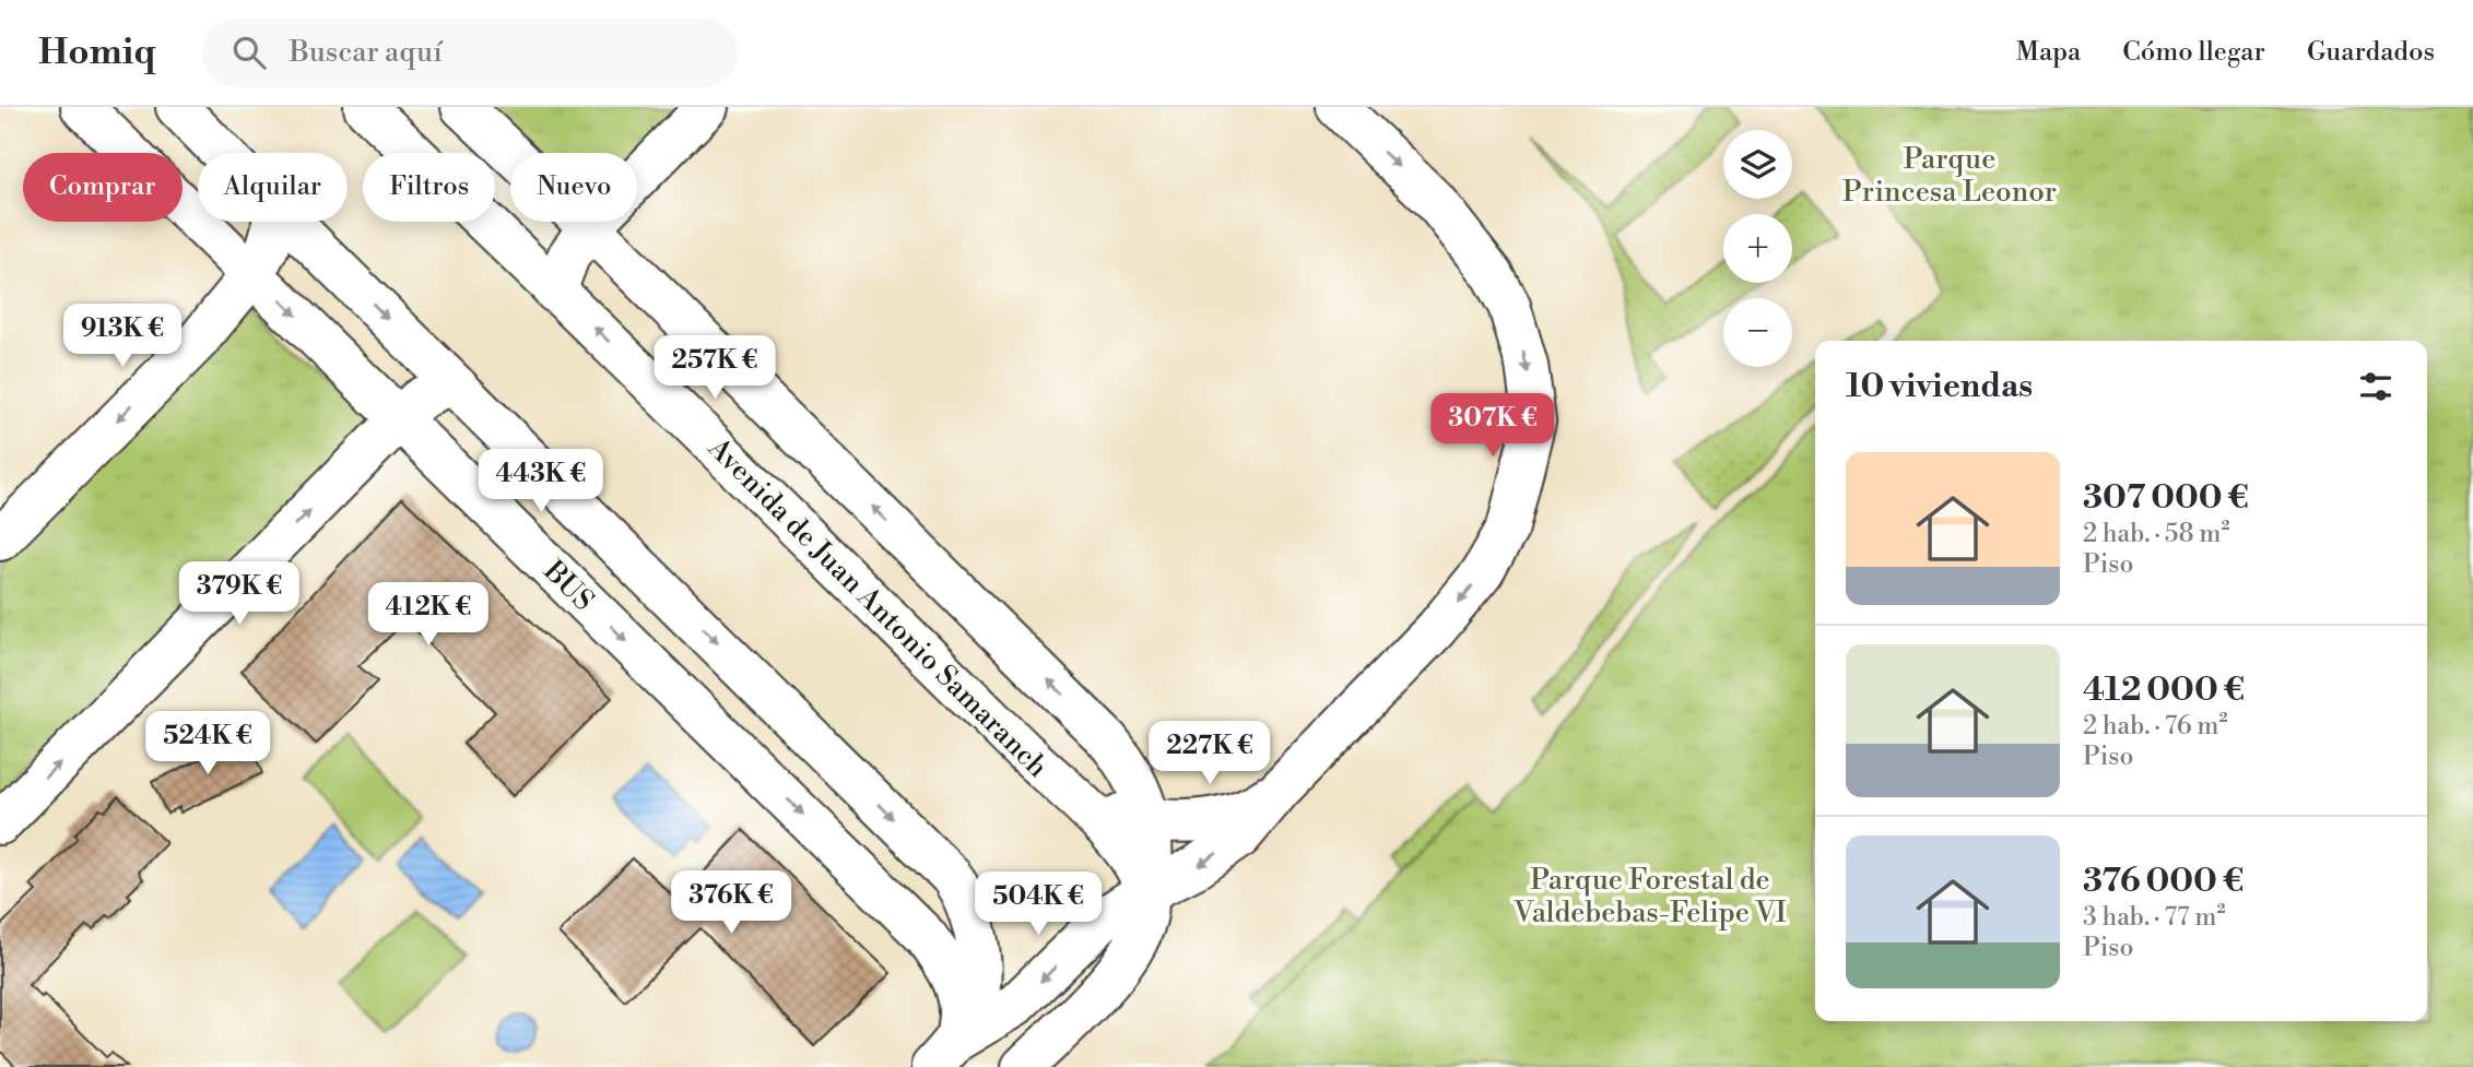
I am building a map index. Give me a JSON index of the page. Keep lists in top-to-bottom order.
{
  "streets": {
    "street": ["BUS", "Avenida de Juan Antonio Samaranch"]
  },
  "parks": ["Parque Princesa Leonor", "Parque Forestal de Valdebebas-Felipe VI"],
  "page": {
    "header": "Homiq",
    "search": "Buscar aquí",
    "nav": ["Mapa", "Cómo llegar", "Guardados"],
    "map_buttons": ["+", "−"],
    "chip": [
      "Comprar",
      "Alquilar",
      "Filtros",
      "Nuevo"
    ],
    "price": [
      "913K €",
      "257K €",
      "307K €",
      "443K €",
      "379K €",
      "412K €",
      "524K €",
      "227K €",
      "376K €",
      "504K €"
    ],
    "heading": "10 viviendas",
    "list": [
      {
        "name": "307 000 €",
        "note": "2 hab. · 58 m² · Piso"
      },
      {
        "name": "412 000 €",
        "note": "2 hab. · 76 m² · Piso"
      },
      {
        "name": "376 000 €",
        "note": "3 hab. · 77 m² · Piso"
      }
    ]
  }
}
